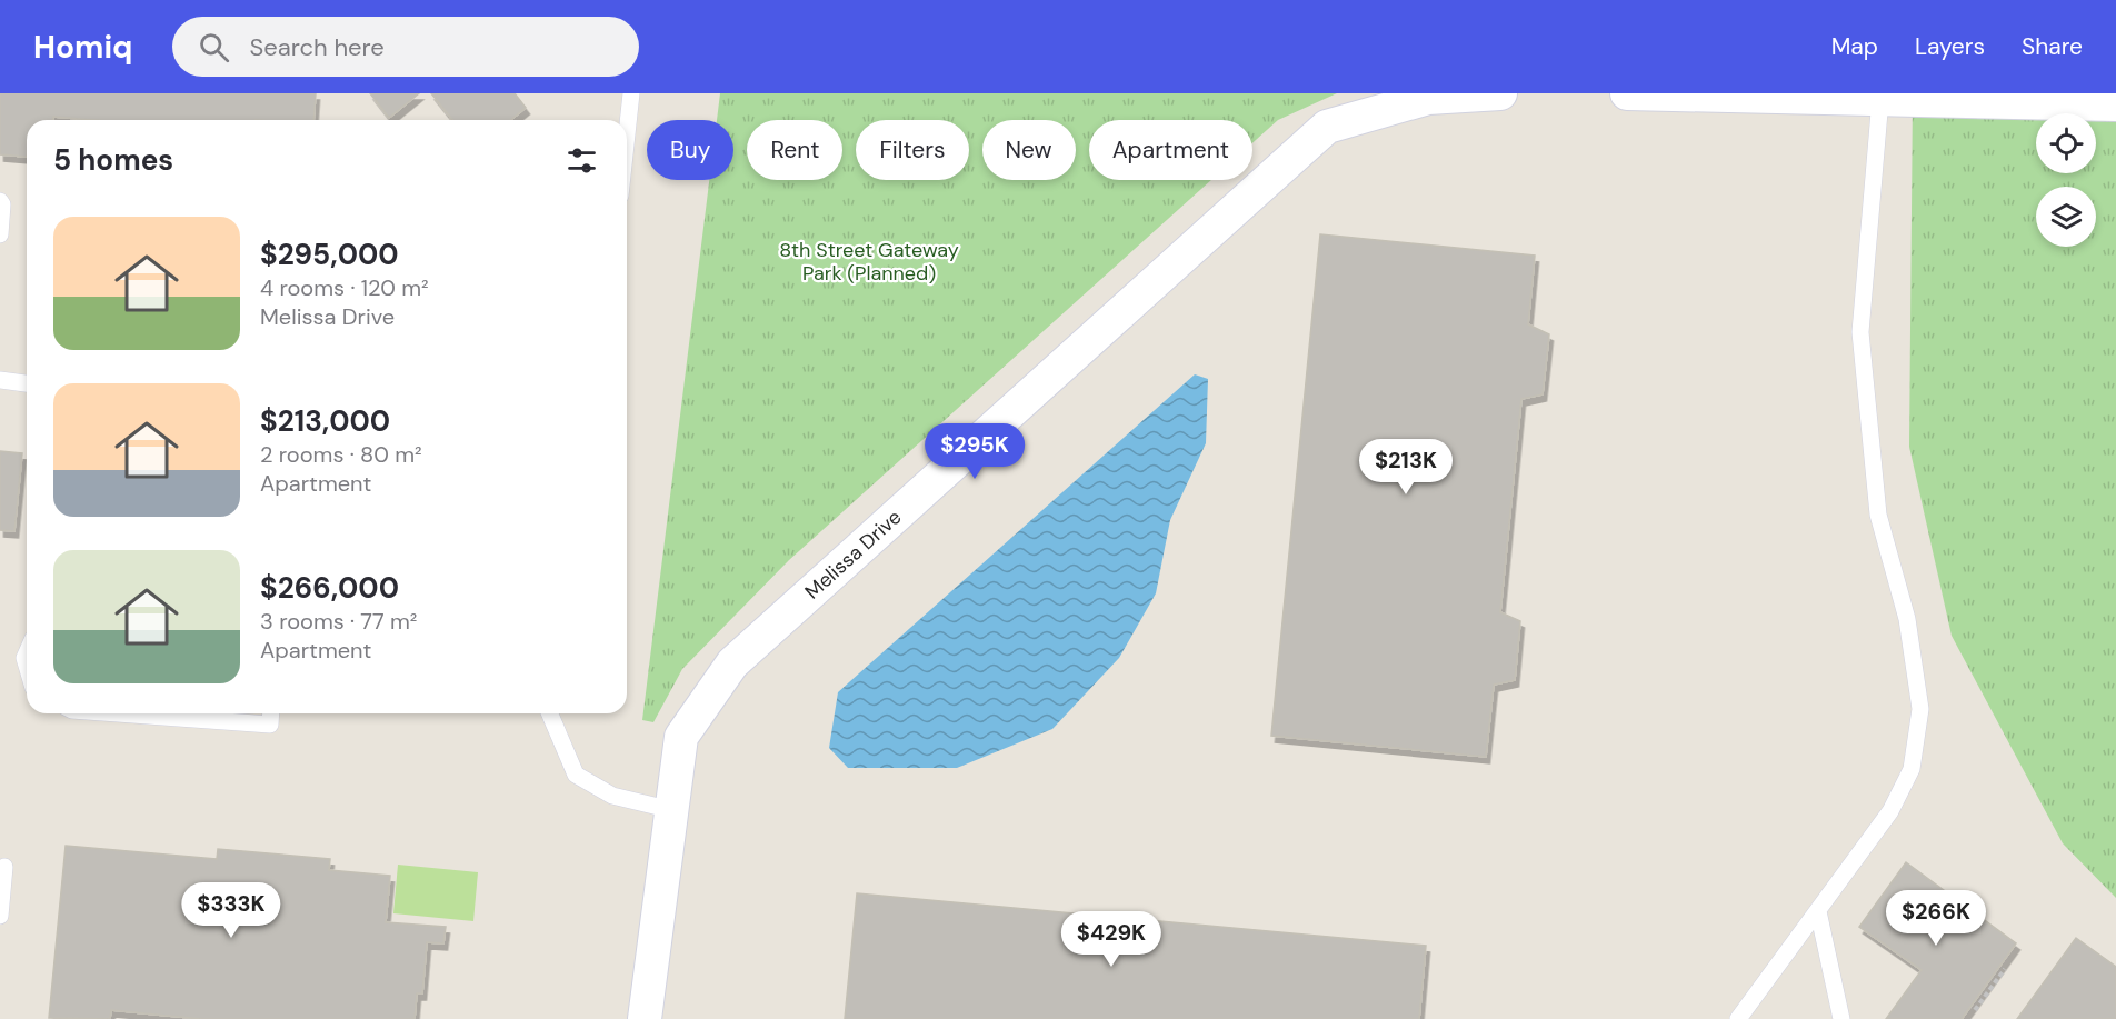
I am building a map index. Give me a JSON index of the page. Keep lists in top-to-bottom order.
{
  "streets": {
    "street": ["Melissa Drive"]
  },
  "parks": ["8th Street Gateway Park (Planned)"],
  "page": {
    "header": "Homiq",
    "search": "Search here",
    "nav": ["Map", "Layers", "Share"],
    "chip": [
      "Buy",
      "Rent",
      "Filters",
      "New",
      "Apartment"
    ],
    "heading": "5 homes",
    "list": [
      {
        "name": "$295,000",
        "note": "4 rooms · 120 m² · Melissa Drive"
      },
      {
        "name": "$213,000",
        "note": "2 rooms · 80 m² · Apartment"
      },
      {
        "name": "$266,000",
        "note": "3 rooms · 77 m² · Apartment"
      }
    ],
    "price": [
      "$295K",
      "$213K",
      "$333K",
      "$266K",
      "$429K"
    ]
  }
}
